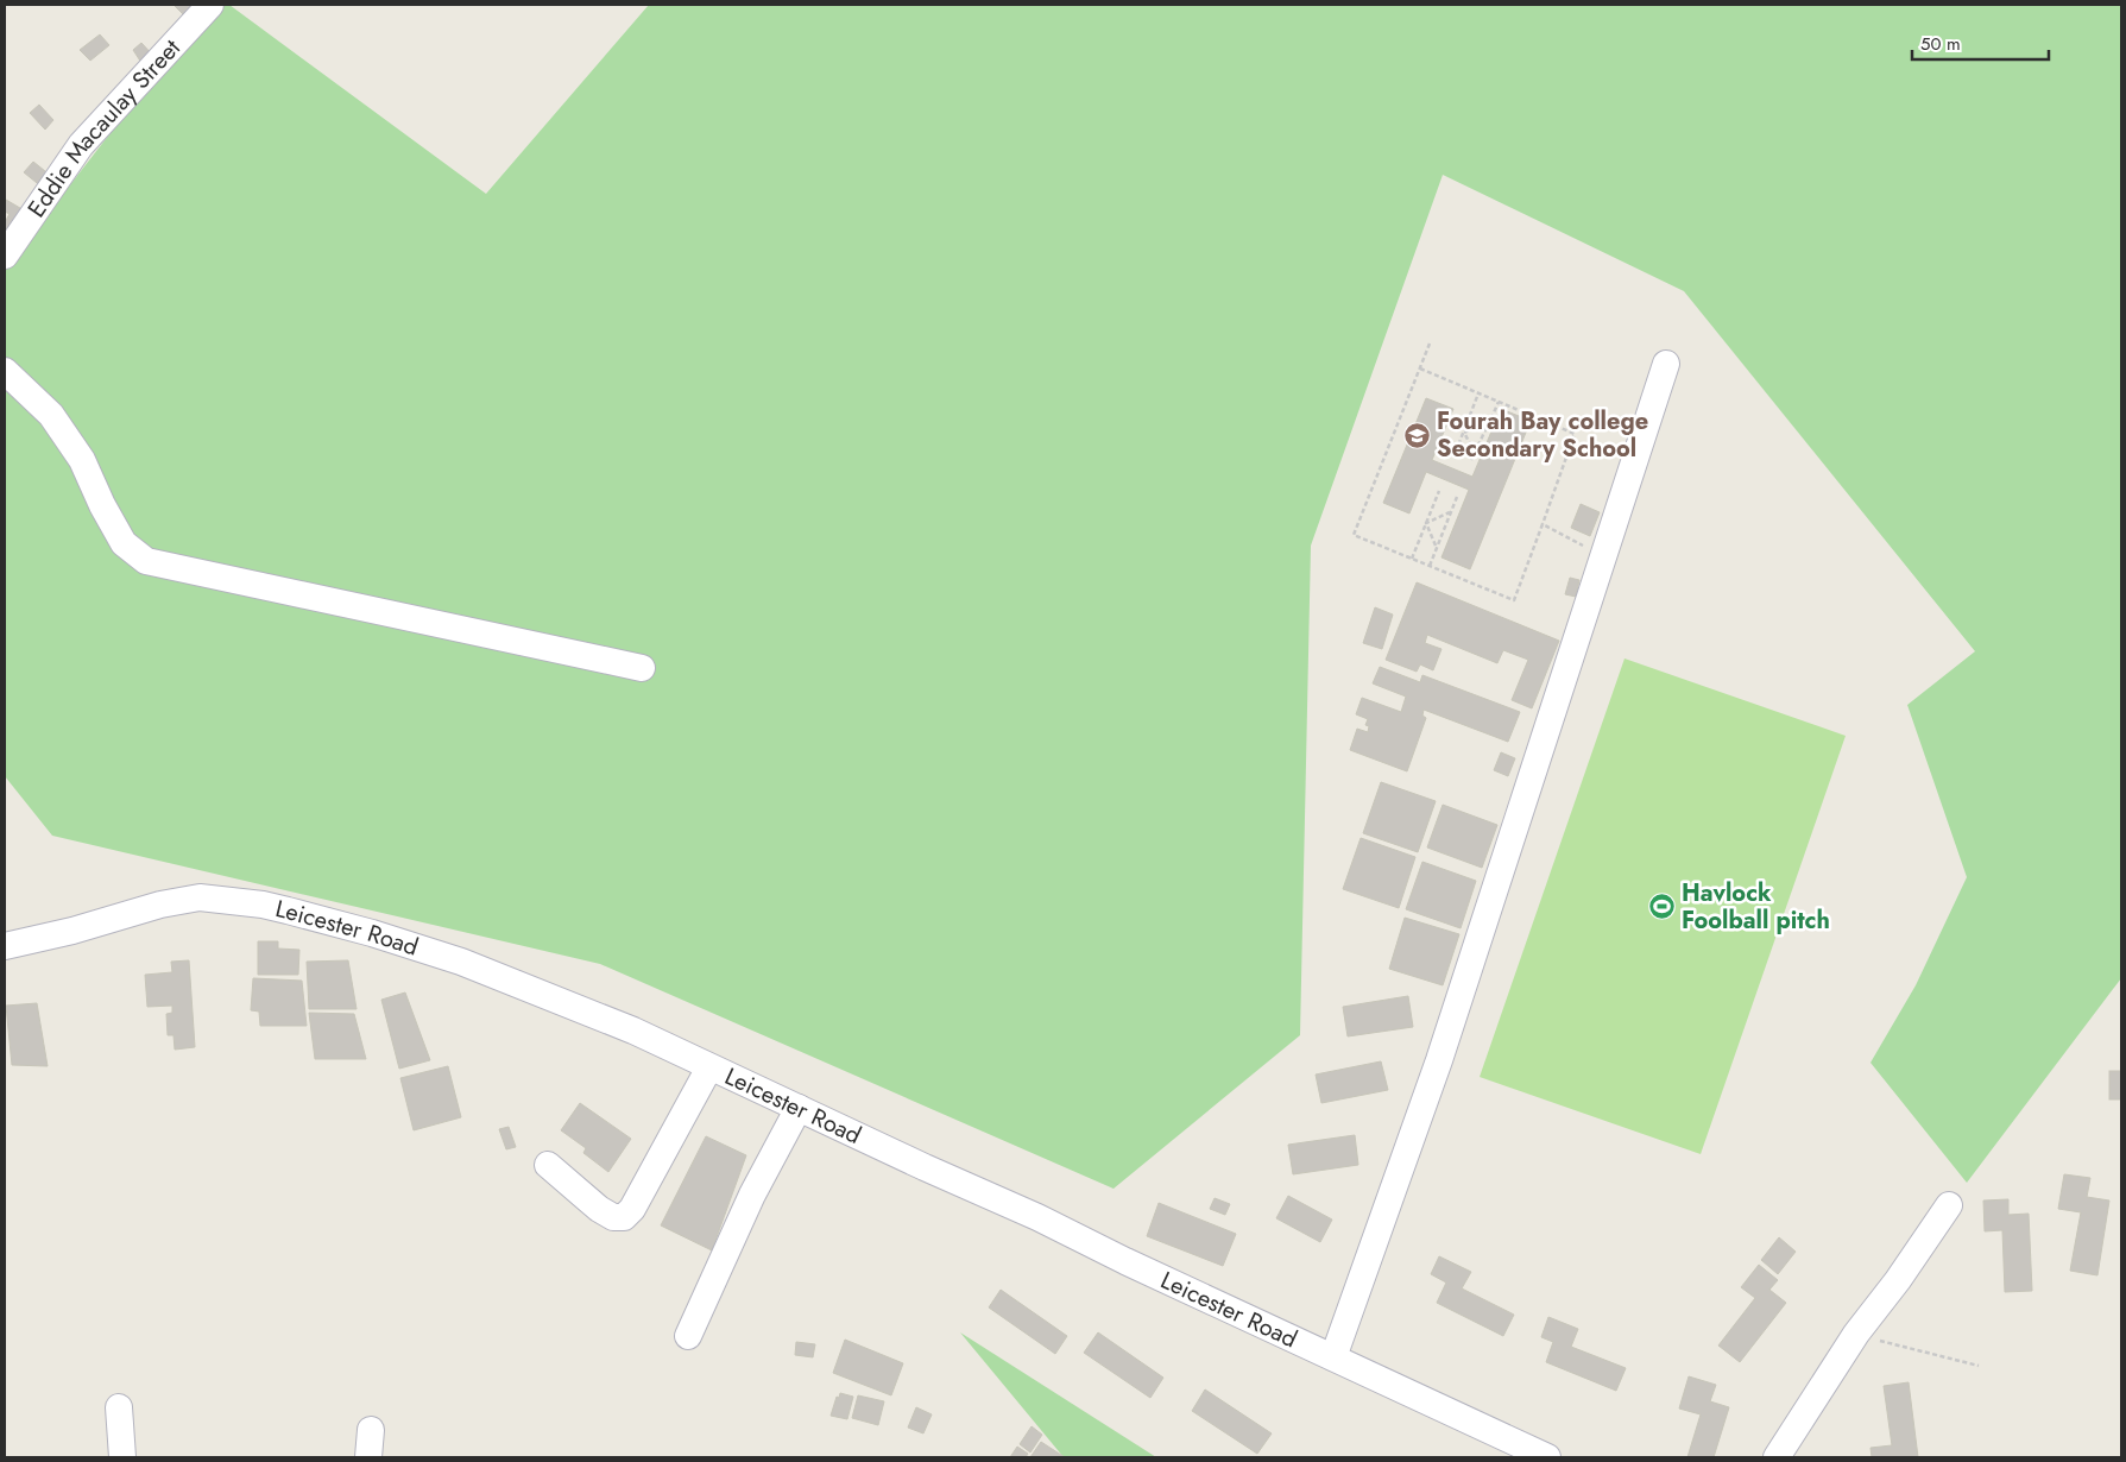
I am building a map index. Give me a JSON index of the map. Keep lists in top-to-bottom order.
{
  "streets": {
    "street": ["Eddie Macaulay Street", "Leicester Road"]
  },
  "places": {
    "school or university": ["Fourah Bay college Secondary School"],
    "sports": ["Havlock Foolball pitch"]
  },
  "scale_bar": "50 m"
}
